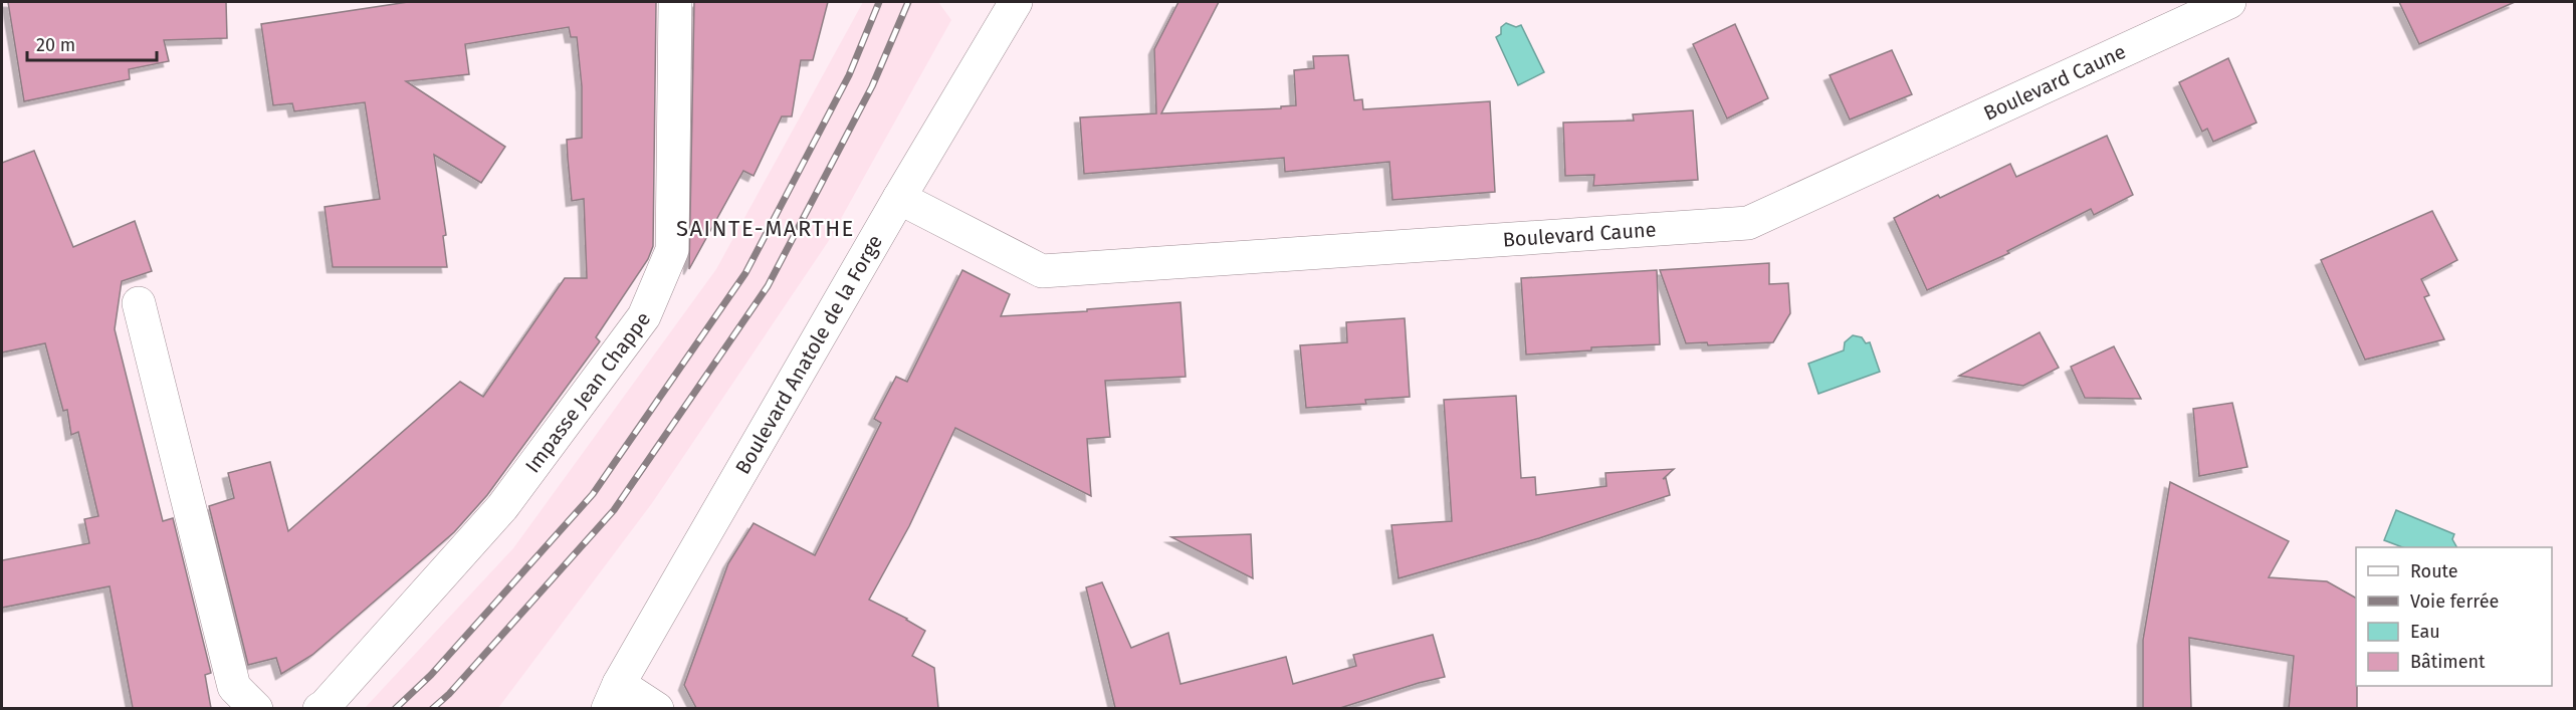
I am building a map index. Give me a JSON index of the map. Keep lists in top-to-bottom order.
{
  "streets": {
    "street": ["Boulevard Caune", "Boulevard Anatole de la Forge", "Impasse Jean Chappe"]
  },
  "crossings": [
    ["Boulevard Caune", "Boulevard Anatole de la Forge"]
  ],
  "districts": ["SAINTE-MARTHE"],
  "legend": [
    "Route",
    "Voie ferrée",
    "Eau",
    "Bâtiment"
  ],
  "scale_bar": "20 m"
}
